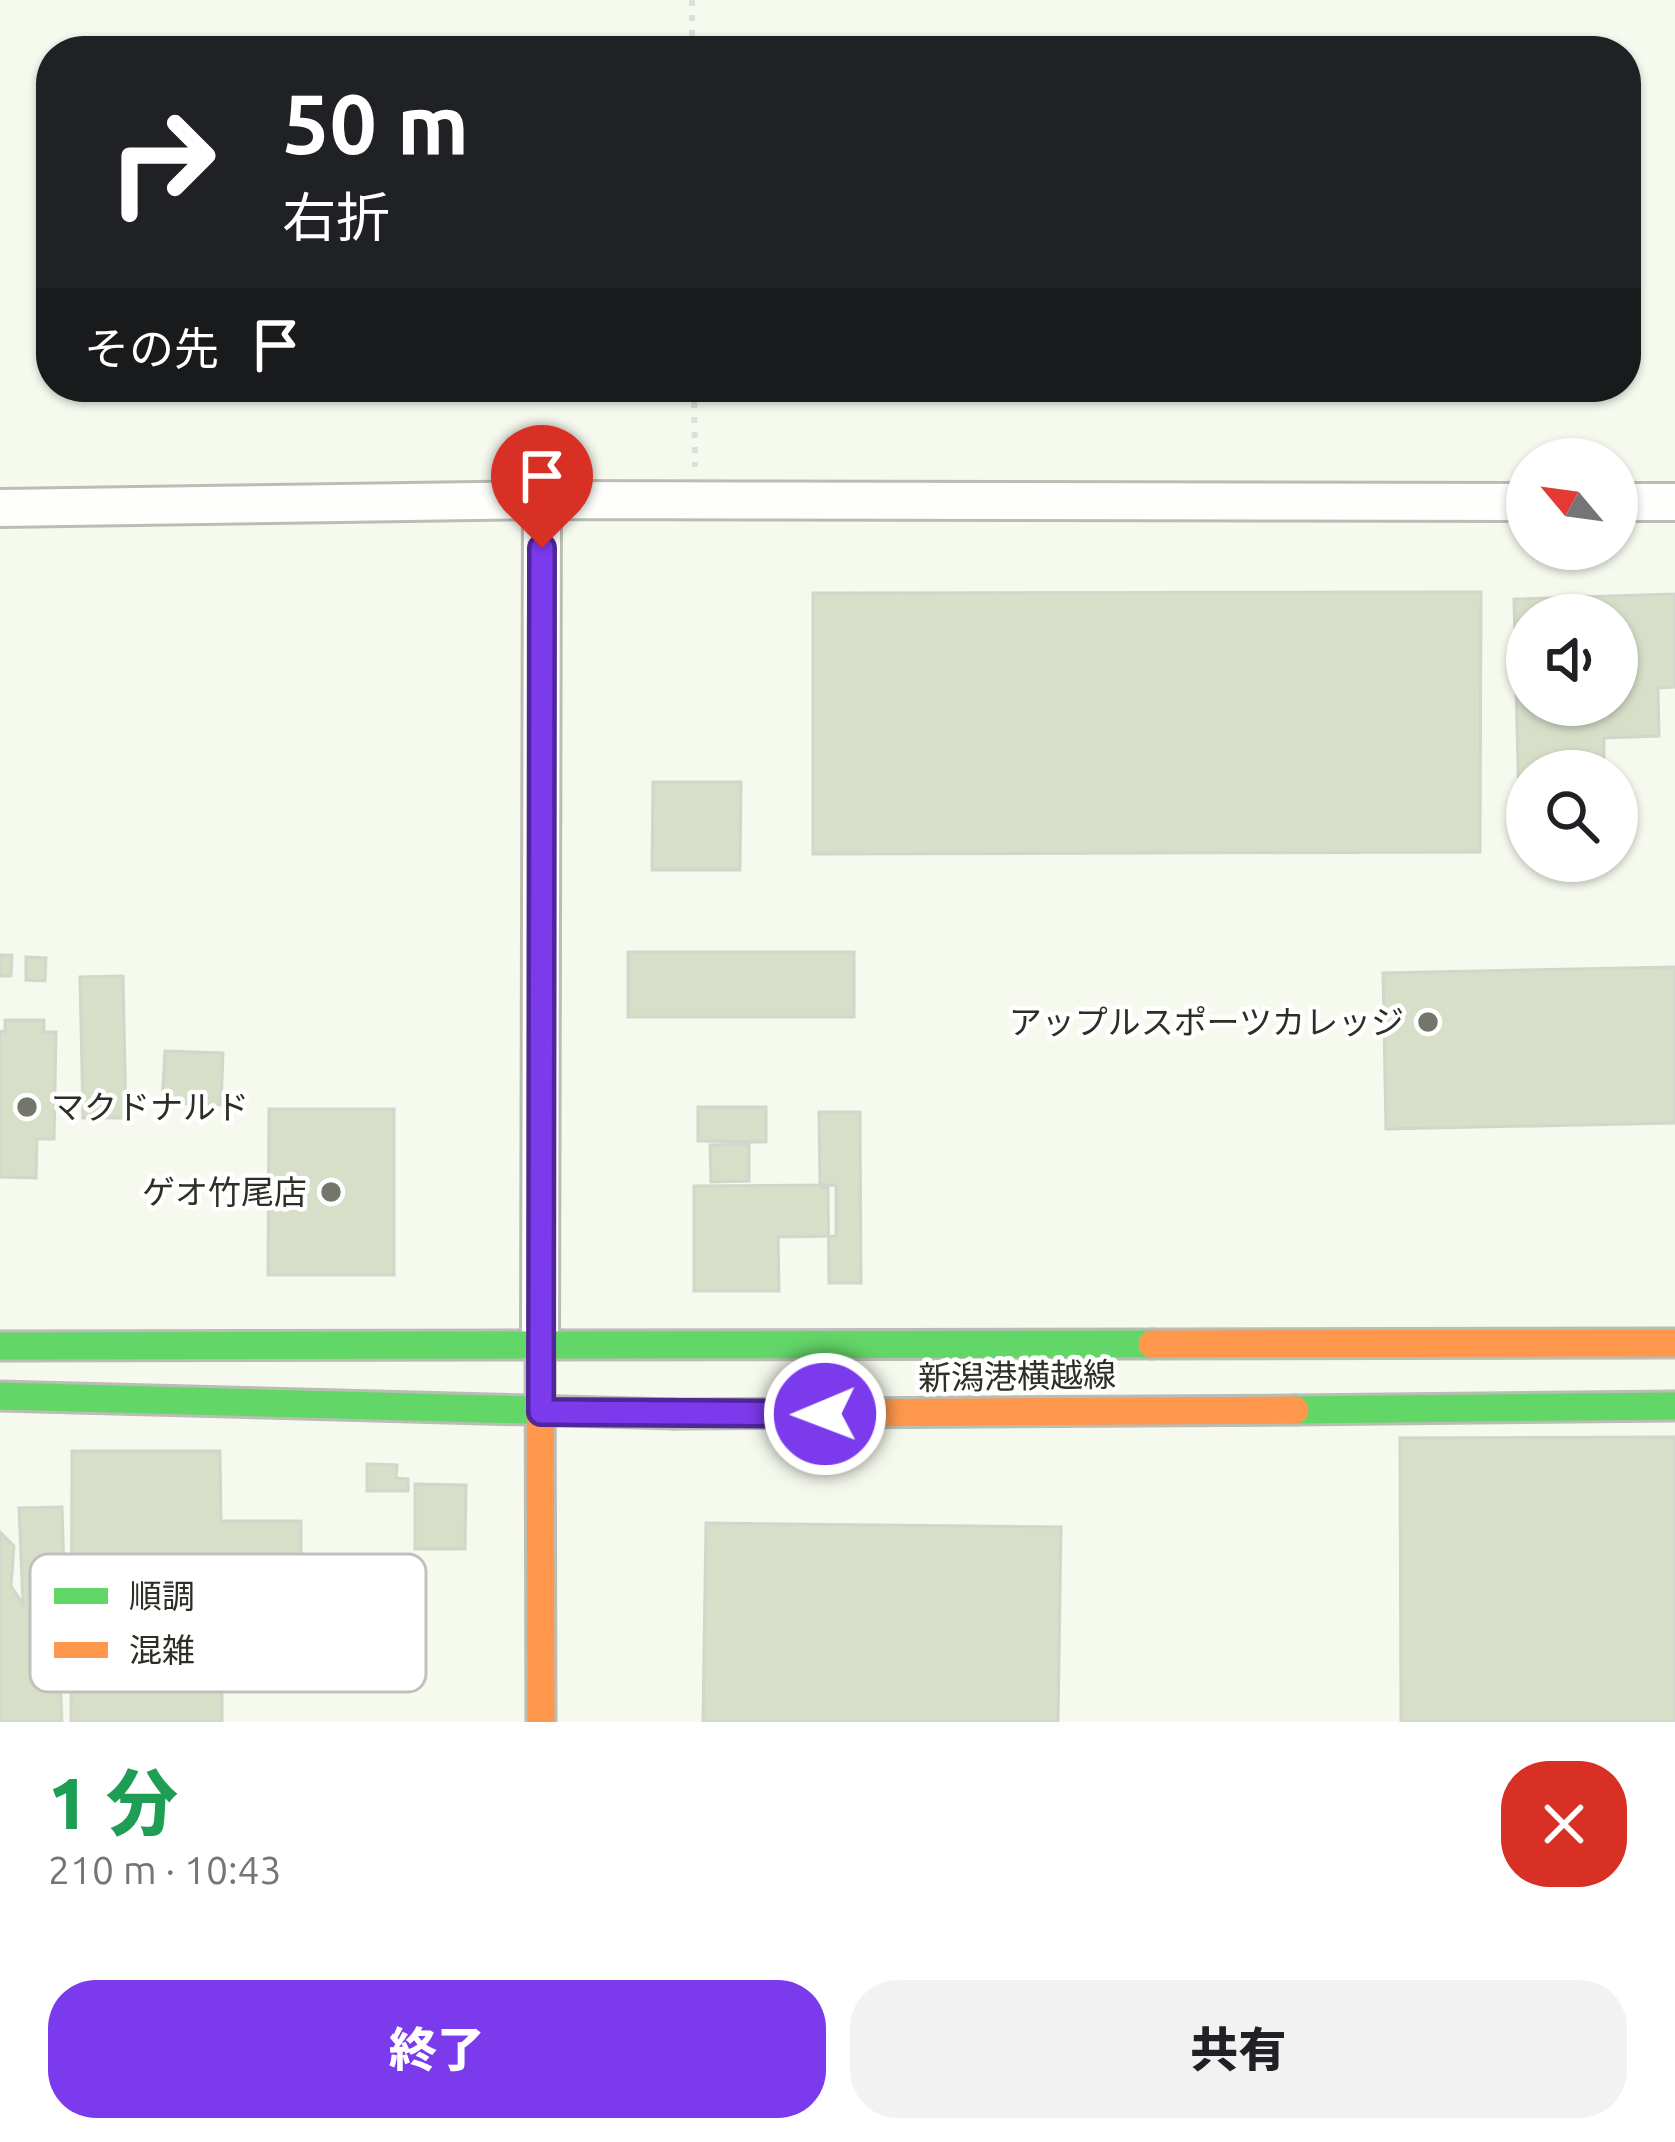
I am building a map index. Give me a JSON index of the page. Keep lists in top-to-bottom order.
{
  "streets": {
    "main road": ["新潟港横越線"]
  },
  "places": ["アップルスポーツカレッジ", "マクドナルド", "ゲオ竹尾店"],
  "legend": ["順調", "混雑"],
  "north": "top left",
  "page": {
    "turn": ["50 m", "右折"],
    "then": "その先",
    "heading": ["1 分", "210 m · 10:43"],
    "buttons": ["終了", "共有"]
  }
}
